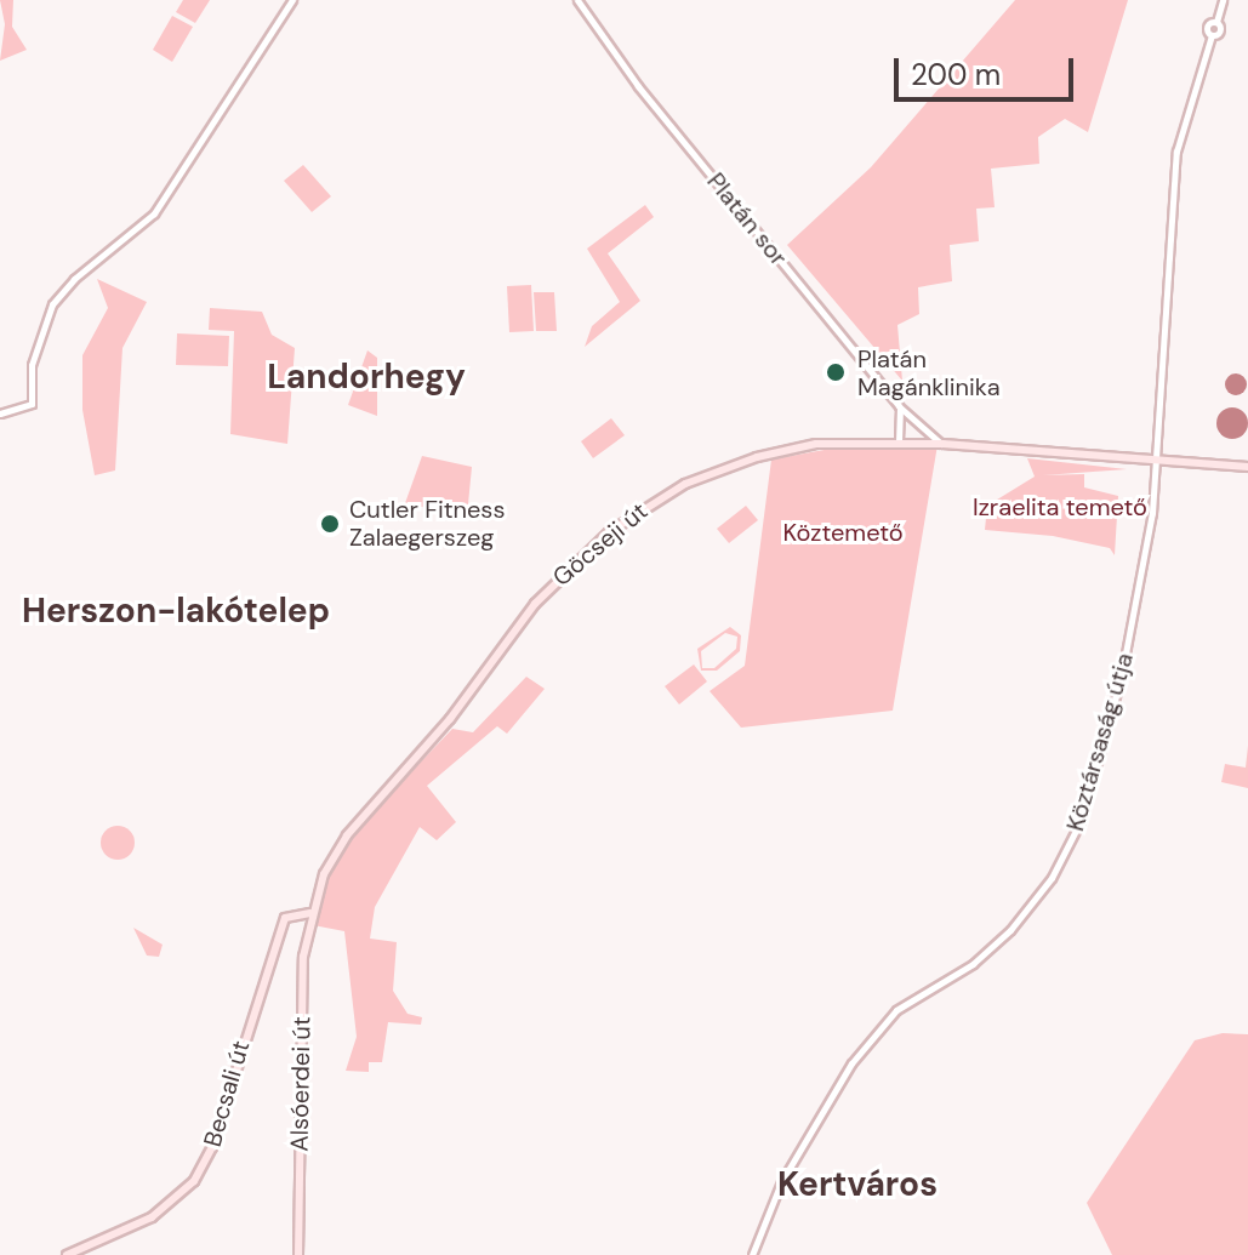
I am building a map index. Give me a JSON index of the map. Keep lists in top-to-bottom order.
{
  "streets": {
    "main road": ["Göcseji út", "Alsóerdei út", "Becsali út"],
    "street": ["Platán sor", "Köztársaság útja"]
  },
  "crossings": [
    ["Platán sor", "Göcseji út"],
    ["Göcseji út", "Köztársaság útja"],
    ["Göcseji út", "Alsóerdei út"],
    ["Göcseji út", "Becsali út"]
  ],
  "districts": ["Landorhegy", "Herszon-lakótelep", "Kertváros"],
  "parks": ["Izraelita temető", "Köztemető"],
  "places": ["Platán Magánklinika", "Cutler Fitness Zalaegerszeg"],
  "scale_bar": "200 m"
}
